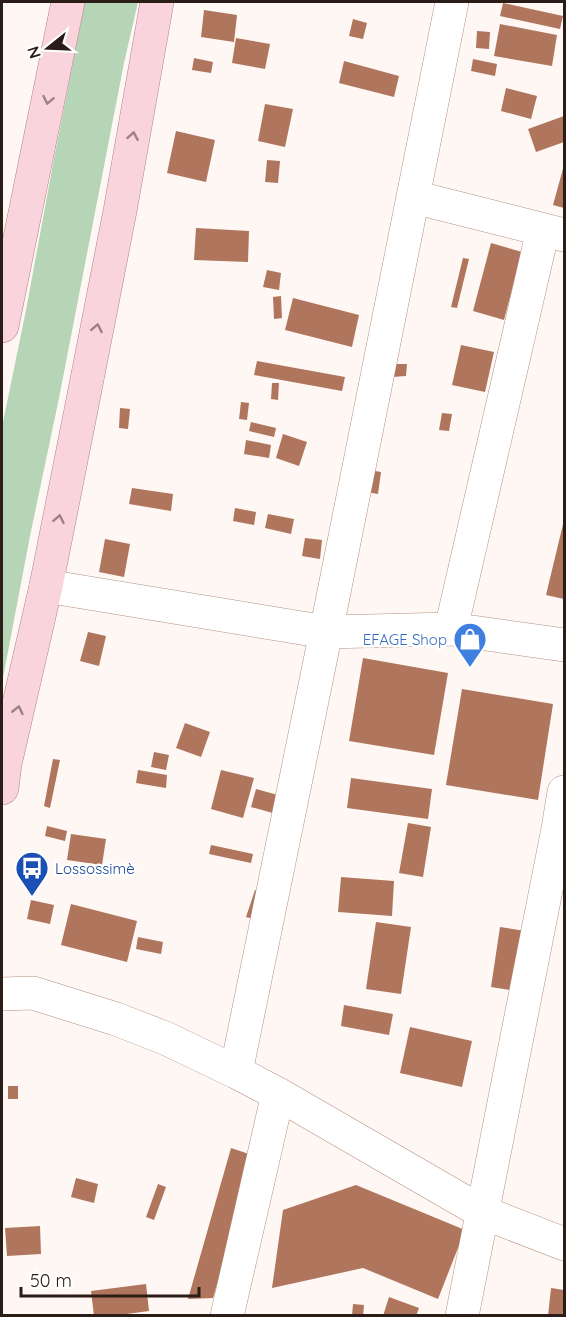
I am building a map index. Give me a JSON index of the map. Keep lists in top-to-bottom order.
{
  "places": {
    "shop": ["EFAGE Shop"],
    "bus stop": ["Lossossimè"]
  },
  "scale_bar": "50 m",
  "north": "left"
}
